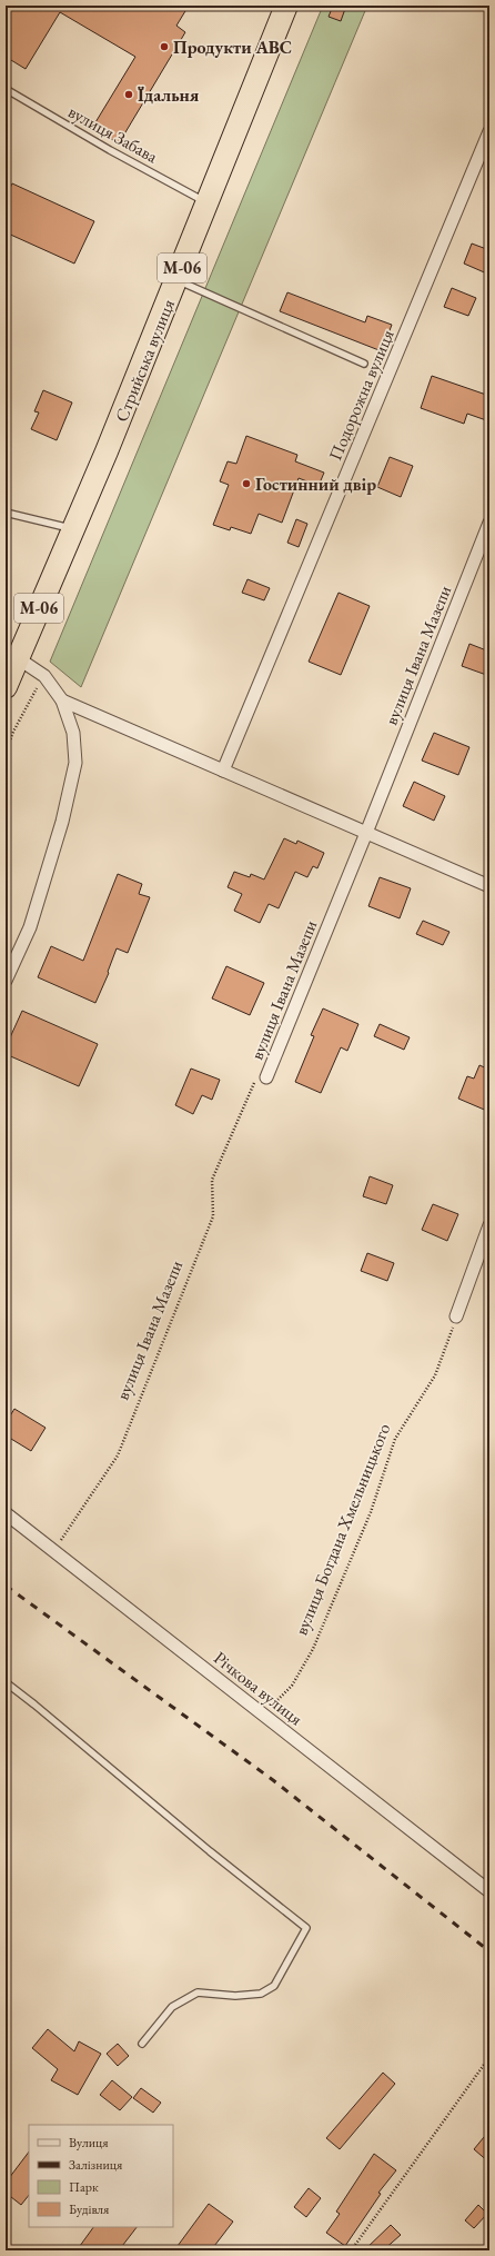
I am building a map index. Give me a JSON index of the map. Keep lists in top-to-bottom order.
{
  "streets": {
    "highway": ["М-06", "Стрийська вулиця"],
    "street": ["Подорожна вулиця", "вулиця Івана Мазепи", "Річкова вулиця"],
    "lane": ["вулиця Забава"],
    "path": ["вулиця Богдана Хмельницького"]
  },
  "crossings": [
    ["вулиця Забава", "Стрийська вулиця"],
    ["вулиця Івана Мазепи", "Річкова вулиця"],
    ["вулиця Богдана Хмельницького", "Річкова вулиця"]
  ],
  "places": ["Продукти АВС", "Їдальня", "Гостинний двір"],
  "legend": [
    "Вулиця",
    "Залізниця",
    "Парк",
    "Будівля"
  ]
}
